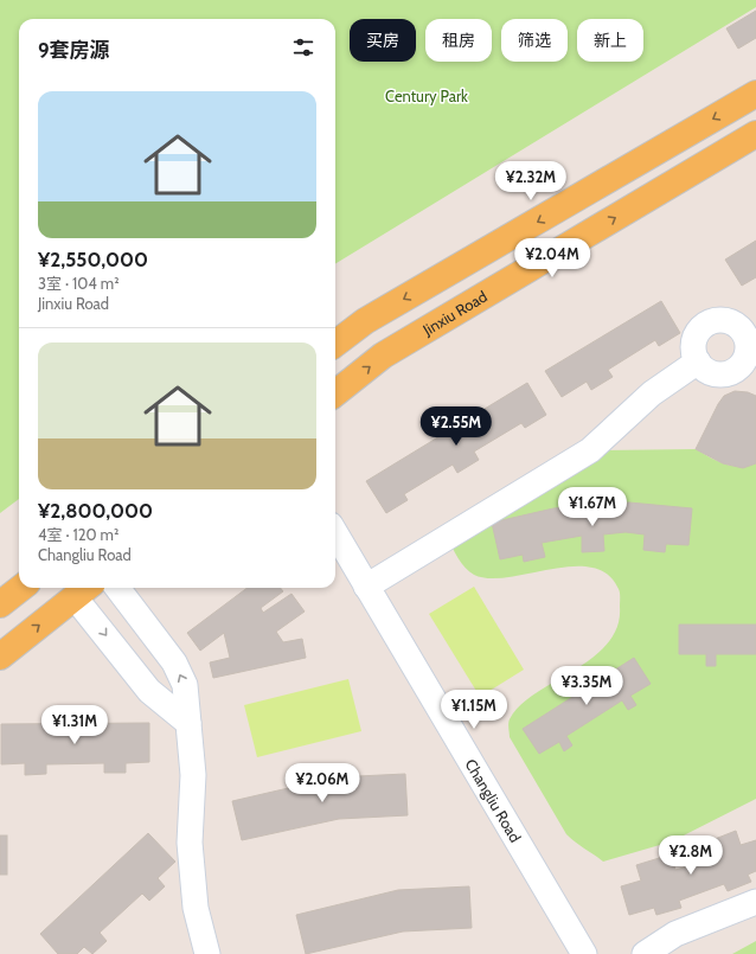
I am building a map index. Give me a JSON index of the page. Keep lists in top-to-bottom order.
{
  "streets": {
    "main road": ["Jinxiu Road"],
    "street": ["Changliu Road"]
  },
  "parks": ["Century Park"],
  "page": {
    "chip": [
      "买房",
      "租房",
      "筛选",
      "新上"
    ],
    "heading": "9套房源",
    "list": [
      {
        "name": "¥2,550,000",
        "note": "3室 · 104 m² · Jinxiu Road"
      },
      {
        "name": "¥2,800,000",
        "note": "4室 · 120 m² · Changliu Road"
      }
    ],
    "price": [
      "¥2.32M",
      "¥2.04M",
      "¥2.55M",
      "¥1.67M",
      "¥3.35M",
      "¥1.15M",
      "¥1.31M",
      "¥2.06M",
      "¥2.8M"
    ]
  }
}
